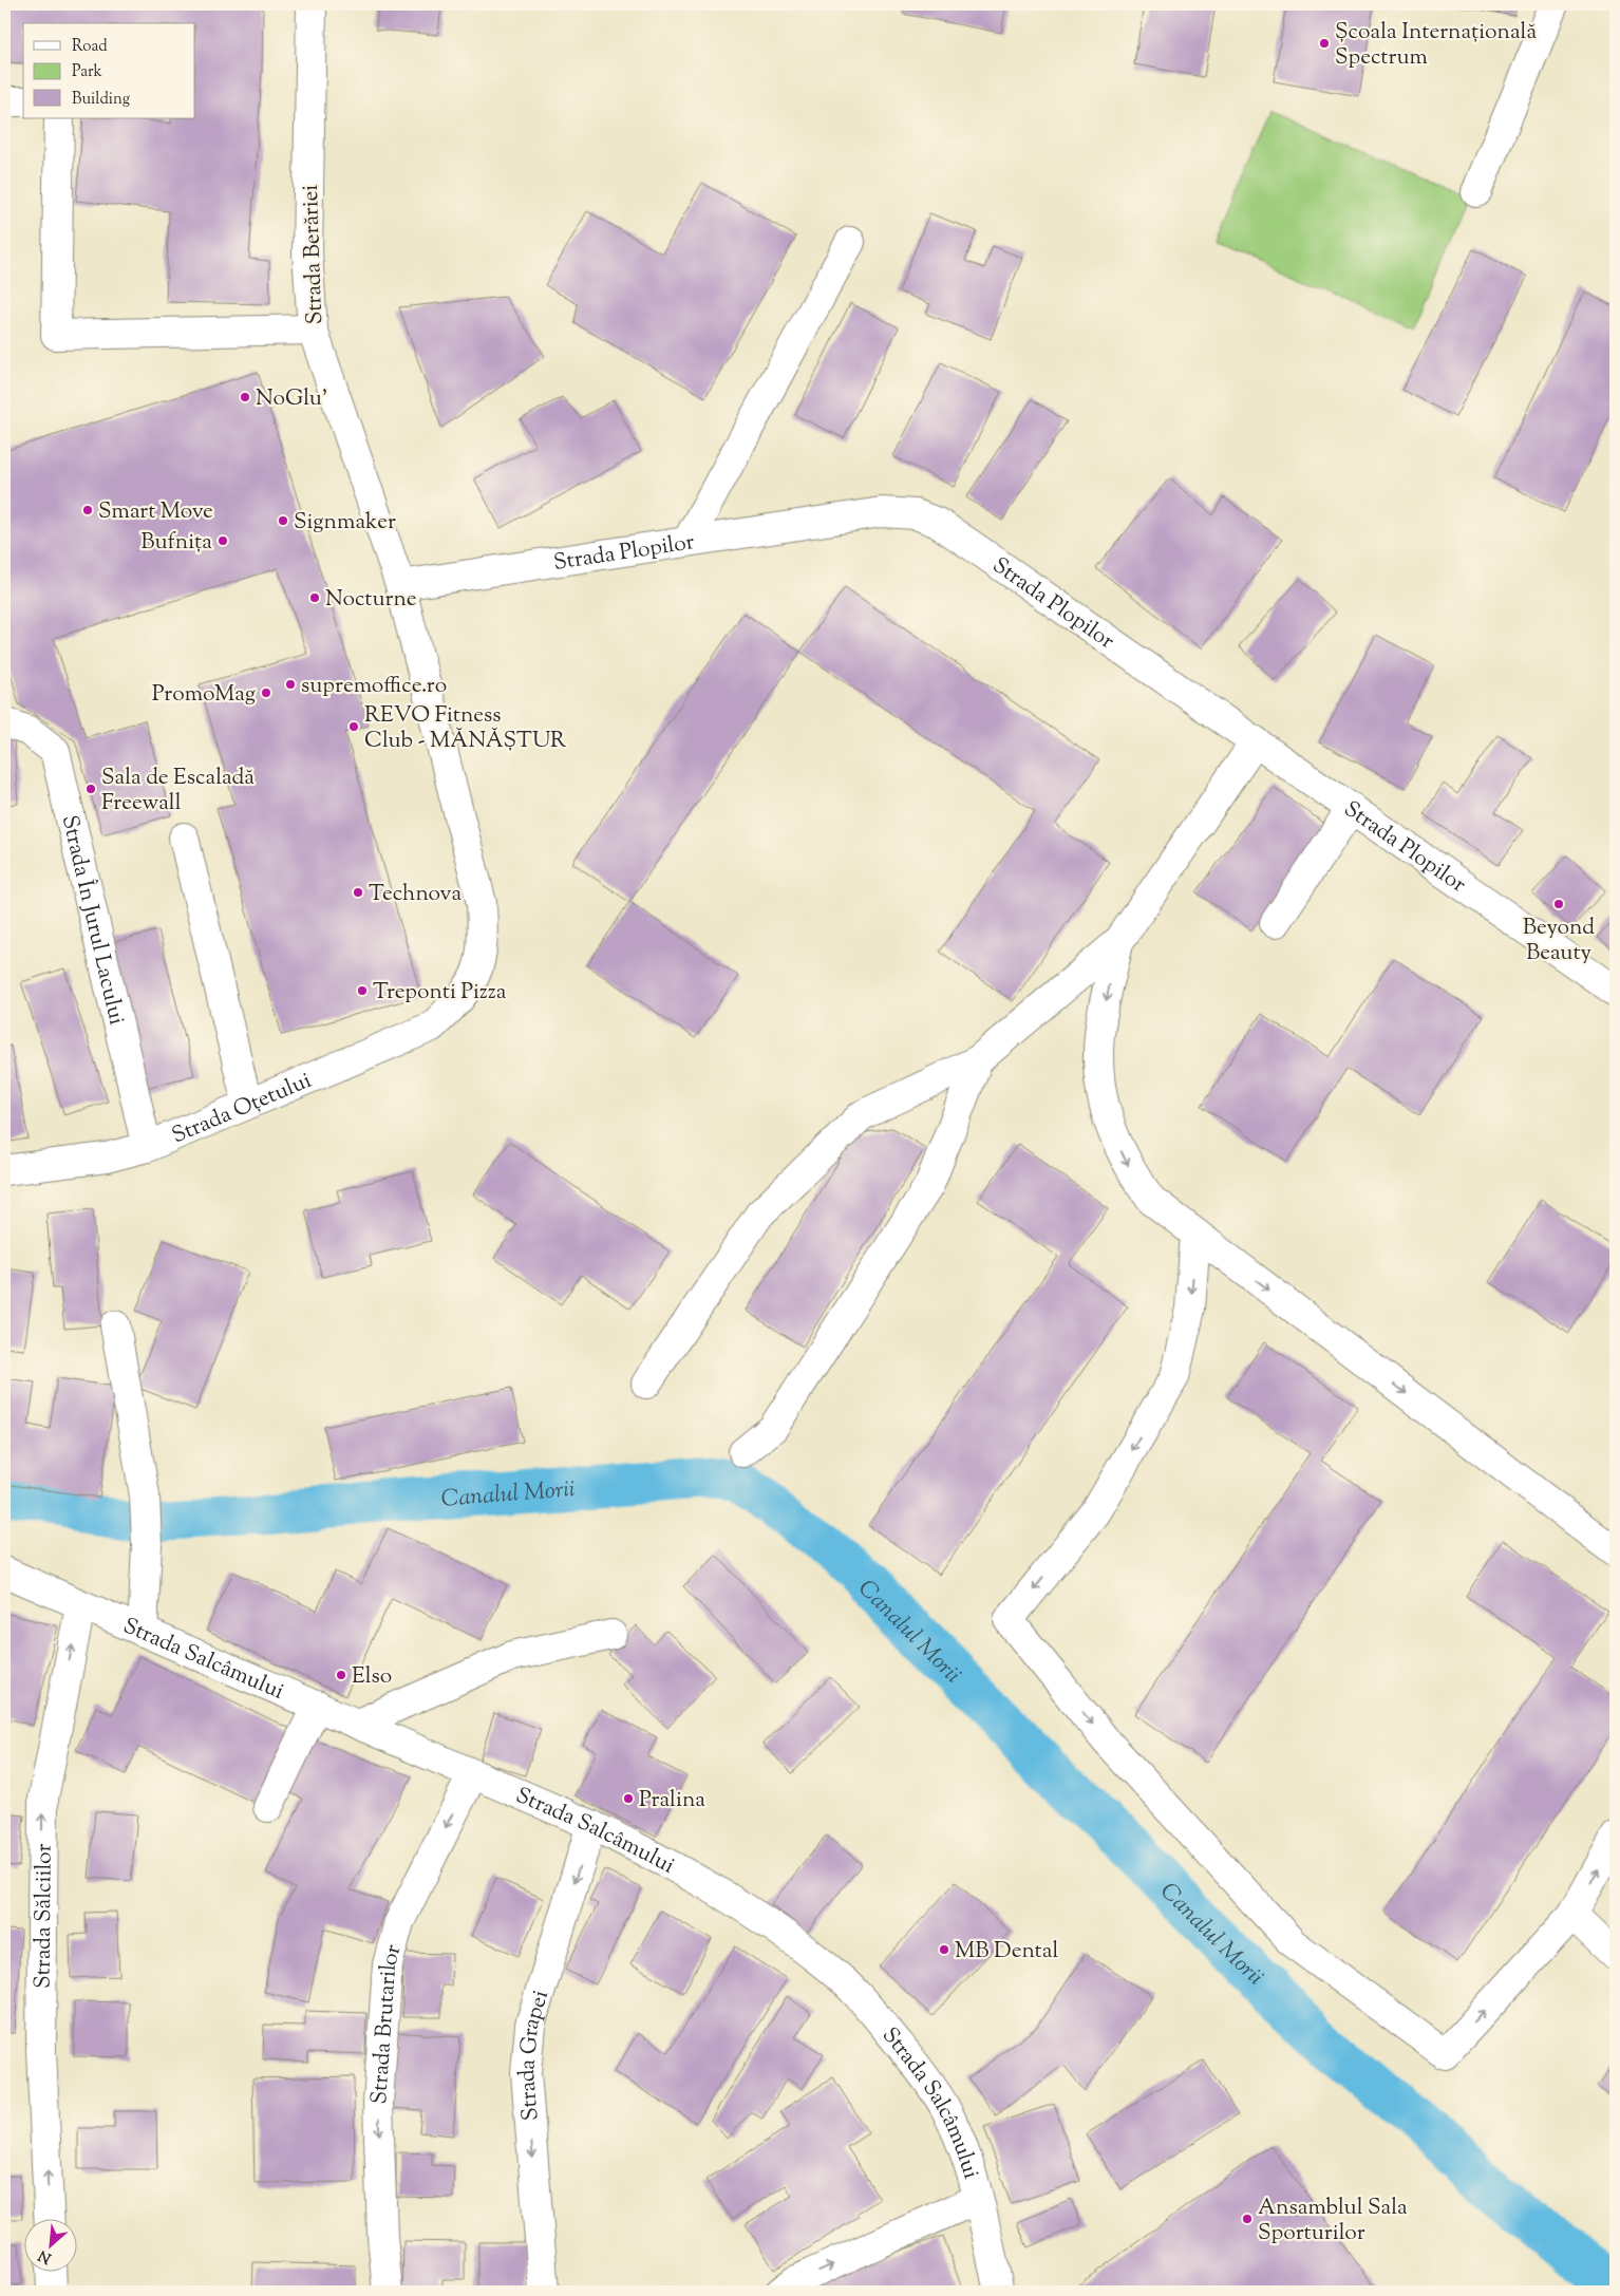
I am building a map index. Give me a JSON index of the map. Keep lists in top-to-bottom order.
{
  "streets": {
    "street": [
      "Strada Berăriei",
      "Strada Plopilor",
      "Strada În Jurul Lacului",
      "Strada Oțetului",
      "Strada Salcâmului",
      "Strada Sălciilor",
      "Strada Brutarilor",
      "Strada Grapei"
    ]
  },
  "crossings": [
    ["Strada Berăriei", "Strada Plopilor"],
    ["Strada Berăriei", "Strada Oțetului"],
    ["Strada În Jurul Lacului", "Strada Oțetului"],
    ["Strada Salcâmului", "Strada Sălciilor"],
    ["Strada Salcâmului", "Strada Brutarilor"],
    ["Strada Salcâmului", "Strada Grapei"]
  ],
  "one_way": ["Strada Sălciilor", "Strada Brutarilor", "Strada Grapei"],
  "water": ["Canalul Morii"],
  "places": [
    "Școala Internațională Spectrum",
    "NoGlu'",
    "Smart Move",
    "Signmaker",
    "Bufnița",
    "Nocturne",
    "supremoffice.ro",
    "PromoMag",
    "REVO Fitness Club - MĂNĂȘTUR",
    "Sala de Escaladă Freewall",
    "Technova",
    "Beyond Beauty",
    "Treponti Pizza",
    "Elso",
    "Pralina",
    "MB Dental",
    "Ansamblul Sala Sporturilor"
  ],
  "legend": ["Road", "Park", "Building"],
  "north": "bottom left"
}
